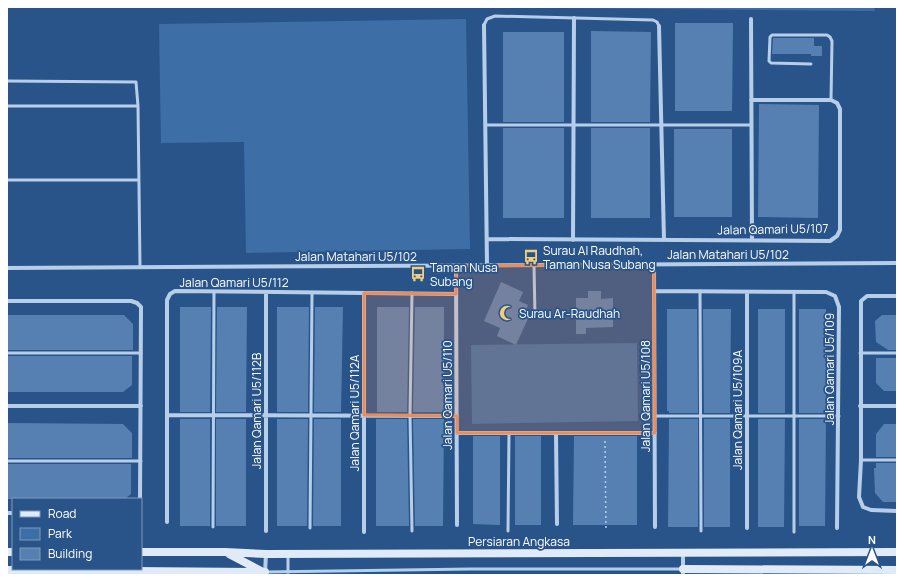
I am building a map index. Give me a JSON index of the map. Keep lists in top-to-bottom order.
{
  "streets": {
    "street": [
      "Jalan Qamari U5/107",
      "Jalan Matahari U5/102",
      "Jalan Qamari U5/112",
      "Jalan Qamari U5/109",
      "Jalan Qamari U5/110",
      "Jalan Qamari U5/108",
      "Jalan Qamari U5/109A",
      "Jalan Qamari U5/112B",
      "Jalan Qamari U5/112A",
      "Persiaran Angkasa"
    ]
  },
  "crossings": [
    ["Jalan Matahari U5/102", "Jalan Qamari U5/110"],
    ["Jalan Matahari U5/102", "Jalan Qamari U5/108"],
    ["Jalan Qamari U5/112", "Jalan Qamari U5/110"],
    ["Jalan Qamari U5/112", "Jalan Qamari U5/112B"],
    ["Jalan Qamari U5/112", "Jalan Qamari U5/112A"],
    ["Jalan Qamari U5/109", "Jalan Qamari U5/108"],
    ["Jalan Qamari U5/109", "Jalan Qamari U5/109A"]
  ],
  "places": {
    "bus stop": ["Surau Al Raudhah, Taman Nusa Subang", "Taman Nusa Subang"],
    "mosque": ["Surau Ar-Raudhah"]
  },
  "legend": ["Road", "Park", "Building"],
  "north": "top"
}
